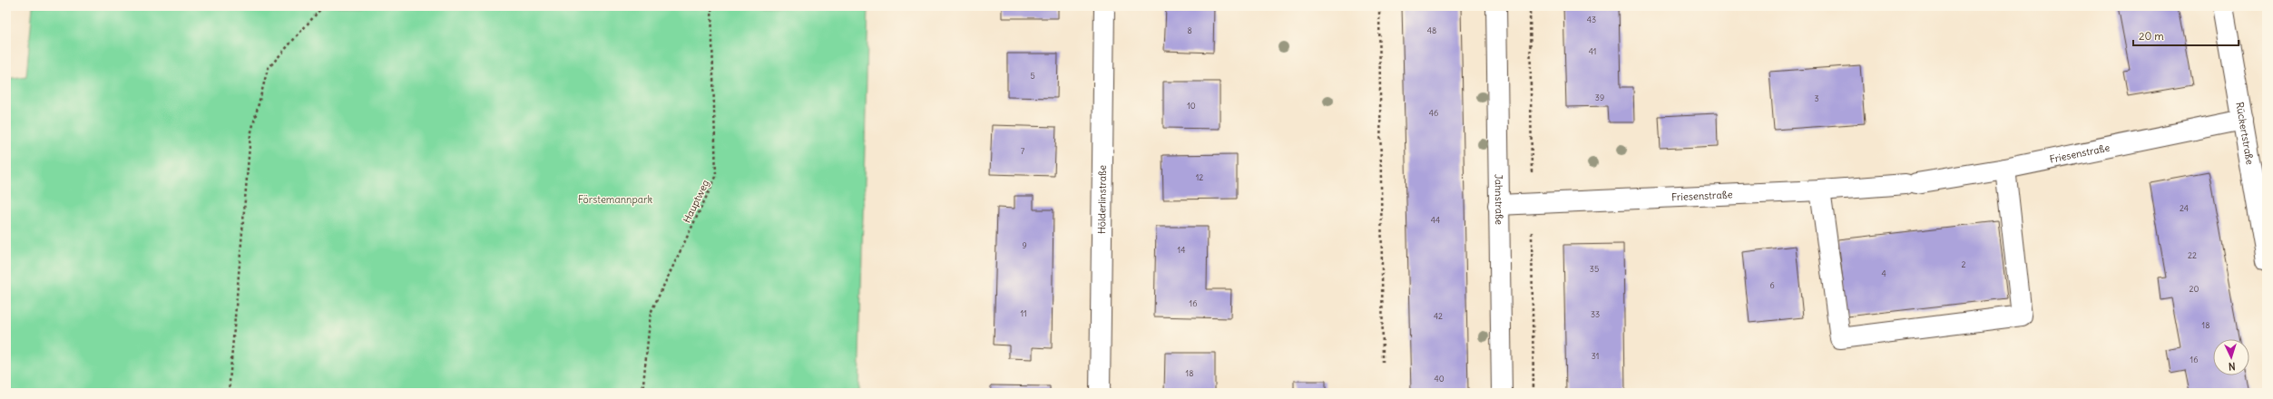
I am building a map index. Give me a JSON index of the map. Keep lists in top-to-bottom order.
{
  "streets": {
    "street": [
      "Rückertstraße",
      "Friesenstraße",
      "Hölderlinstraße",
      "Jahnstraße"
    ],
    "path": ["Hauptweg"]
  },
  "crossings": [
    ["Rückertstraße", "Friesenstraße"],
    ["Friesenstraße", "Jahnstraße"]
  ],
  "parks": ["Förstemannpark"],
  "house_numbers": [
    "43",
    "8",
    "48",
    "41",
    "5",
    "39",
    "3",
    "10",
    "46",
    "7",
    "12",
    "24",
    "44",
    "9",
    "14",
    "22",
    "2",
    "35",
    "4",
    "6",
    "20",
    "16",
    "11",
    "33",
    "42",
    "18",
    "31",
    "16",
    "18",
    "40"
  ],
  "scale_bar": "20 m",
  "north": "bottom"
}
